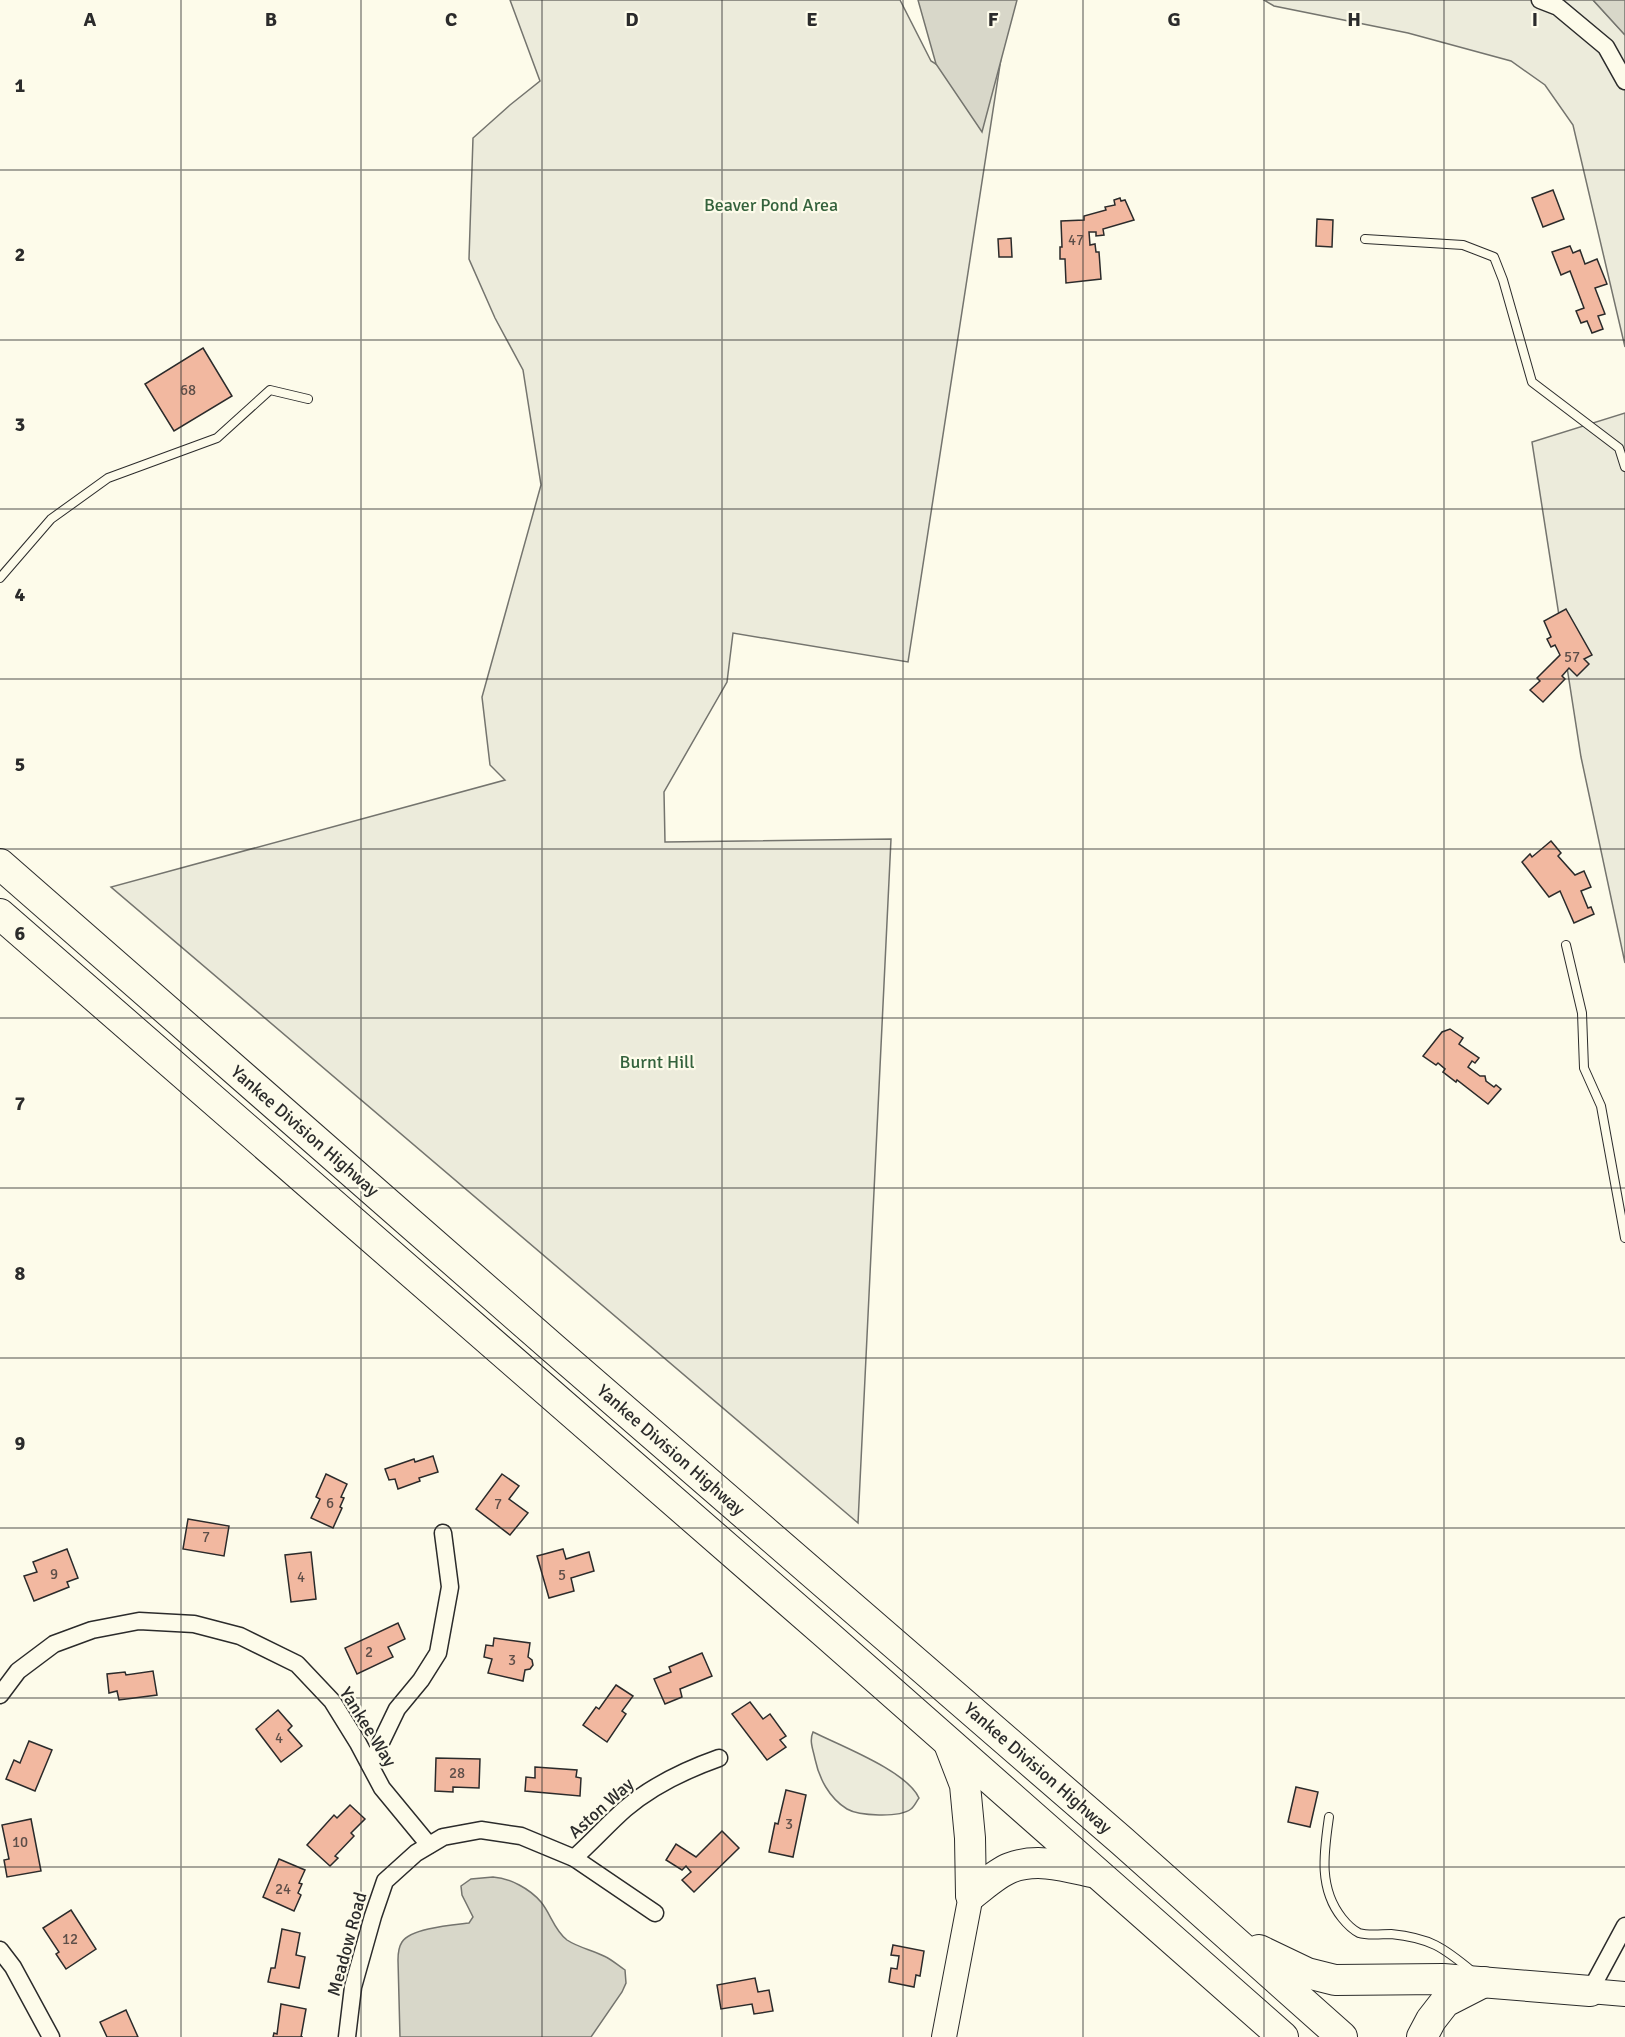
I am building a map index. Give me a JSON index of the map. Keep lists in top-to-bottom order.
{
  "streets": {
    "highway": ["Yankee Division Highway"],
    "street": ["Yankee Way", "Aston Way", "Meadow Road"]
  },
  "crossings": [
    ["Yankee Way", "Meadow Road"],
    ["Aston Way", "Meadow Road"]
  ],
  "parks": ["Beaver Pond Area", "Burnt Hill"],
  "house_numbers": [
    "47",
    "68",
    "57",
    "6",
    "7",
    "7",
    "9",
    "5",
    "4",
    "2",
    "3",
    "4",
    "28",
    "3",
    "10",
    "24",
    "12"
  ],
  "grid": {
    "columns": [
      "A",
      "B",
      "C",
      "D",
      "E",
      "F",
      "G",
      "H",
      "I"
    ],
    "rows": [
      "1",
      "2",
      "3",
      "4",
      "5",
      "6",
      "7",
      "8",
      "9"
    ]
  }
}
